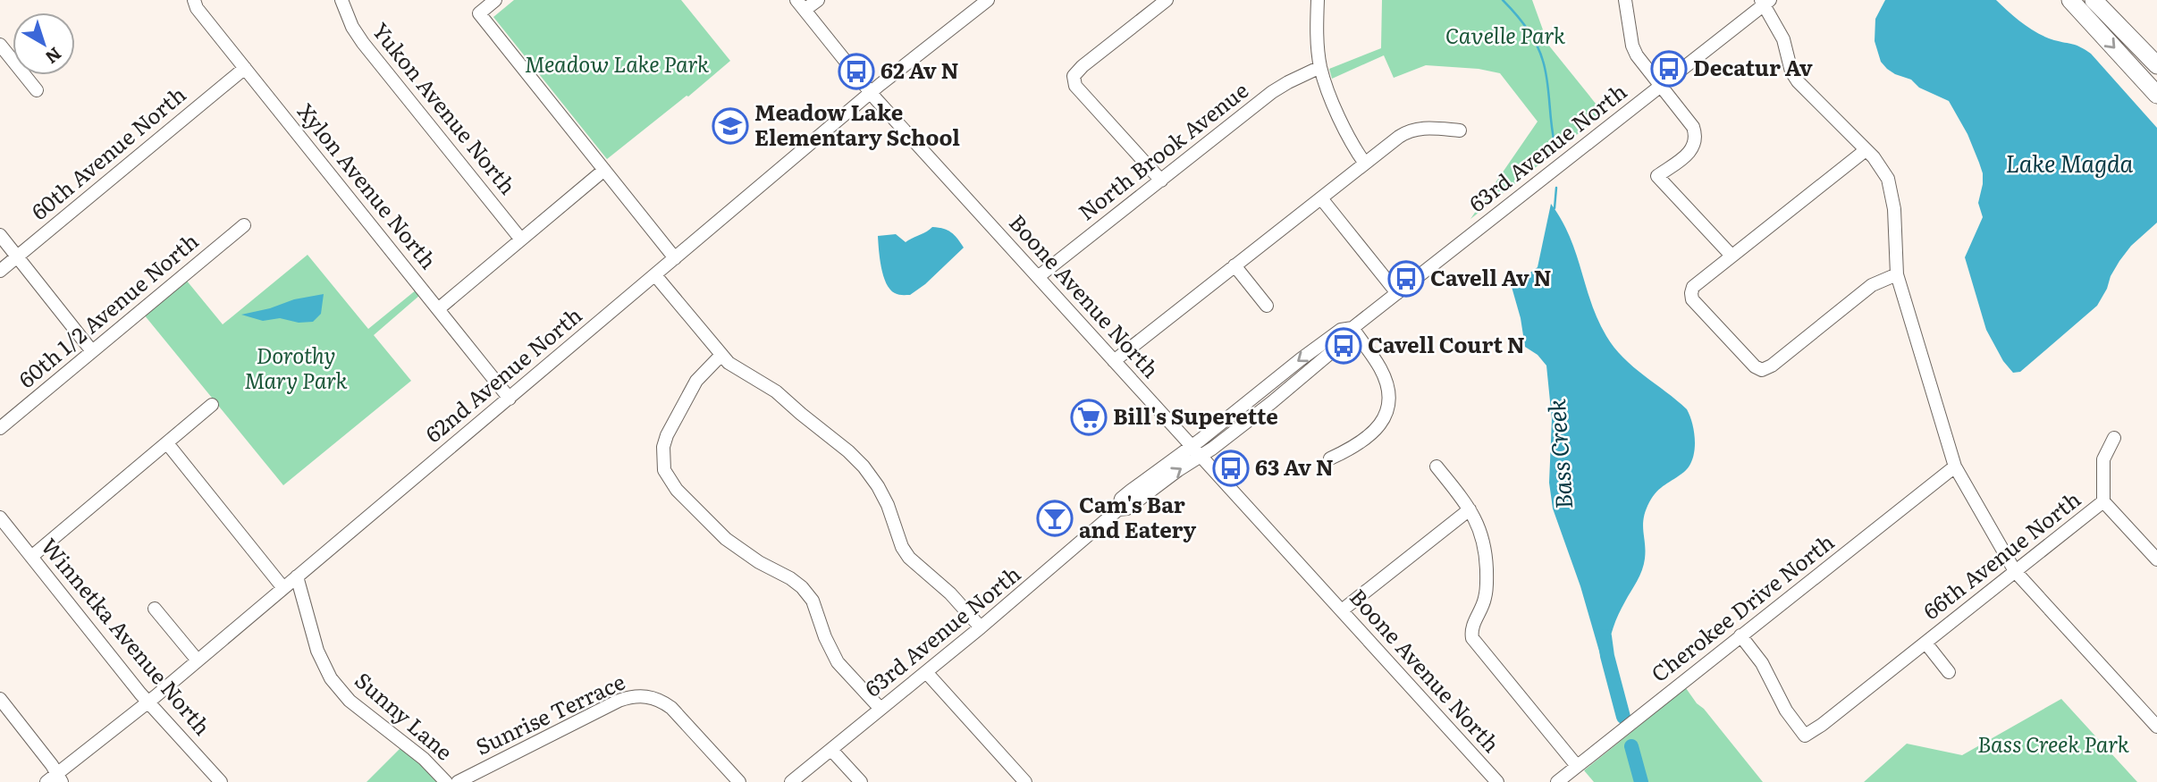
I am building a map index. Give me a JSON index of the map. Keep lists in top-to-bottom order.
{
  "streets": {
    "street": [
      "Yukon Avenue North",
      "63rd Avenue North",
      "North Brook Avenue",
      "60th Avenue North",
      "Xylon Avenue North",
      "Boone Avenue North",
      "60th 1/2 Avenue North",
      "62nd Avenue North",
      "66th Avenue North",
      "Cherokee Drive North",
      "Winnetka Avenue North",
      "Sunrise Terrace",
      "Sunny Lane"
    ]
  },
  "crossings": [
    ["63rd Avenue North", "Boone Avenue North"],
    ["North Brook Avenue", "Boone Avenue North"],
    ["60th Avenue North", "Xylon Avenue North"],
    ["Xylon Avenue North", "62nd Avenue North"],
    ["Boone Avenue North", "62nd Avenue North"],
    ["62nd Avenue North", "Winnetka Avenue North"],
    ["62nd Avenue North", "Sunny Lane"],
    ["66th Avenue North", "Cherokee Drive North"]
  ],
  "water": ["Lake Magda", "Bass Creek"],
  "parks": [
    "Cavelle Park",
    "Meadow Lake Park",
    "Dorothy Mary Park",
    "Bass Creek Park"
  ],
  "places": {
    "bus stop": [
      "Decatur Av",
      "62 Av N",
      "Cavell Av N",
      "Cavell Court N",
      "63 Av N"
    ],
    "school or university": ["Meadow Lake Elementary School"],
    "supermarket": ["Bill's Superette"],
    "bar": ["Cam's Bar and Eatery"]
  },
  "north": "bottom right"
}
